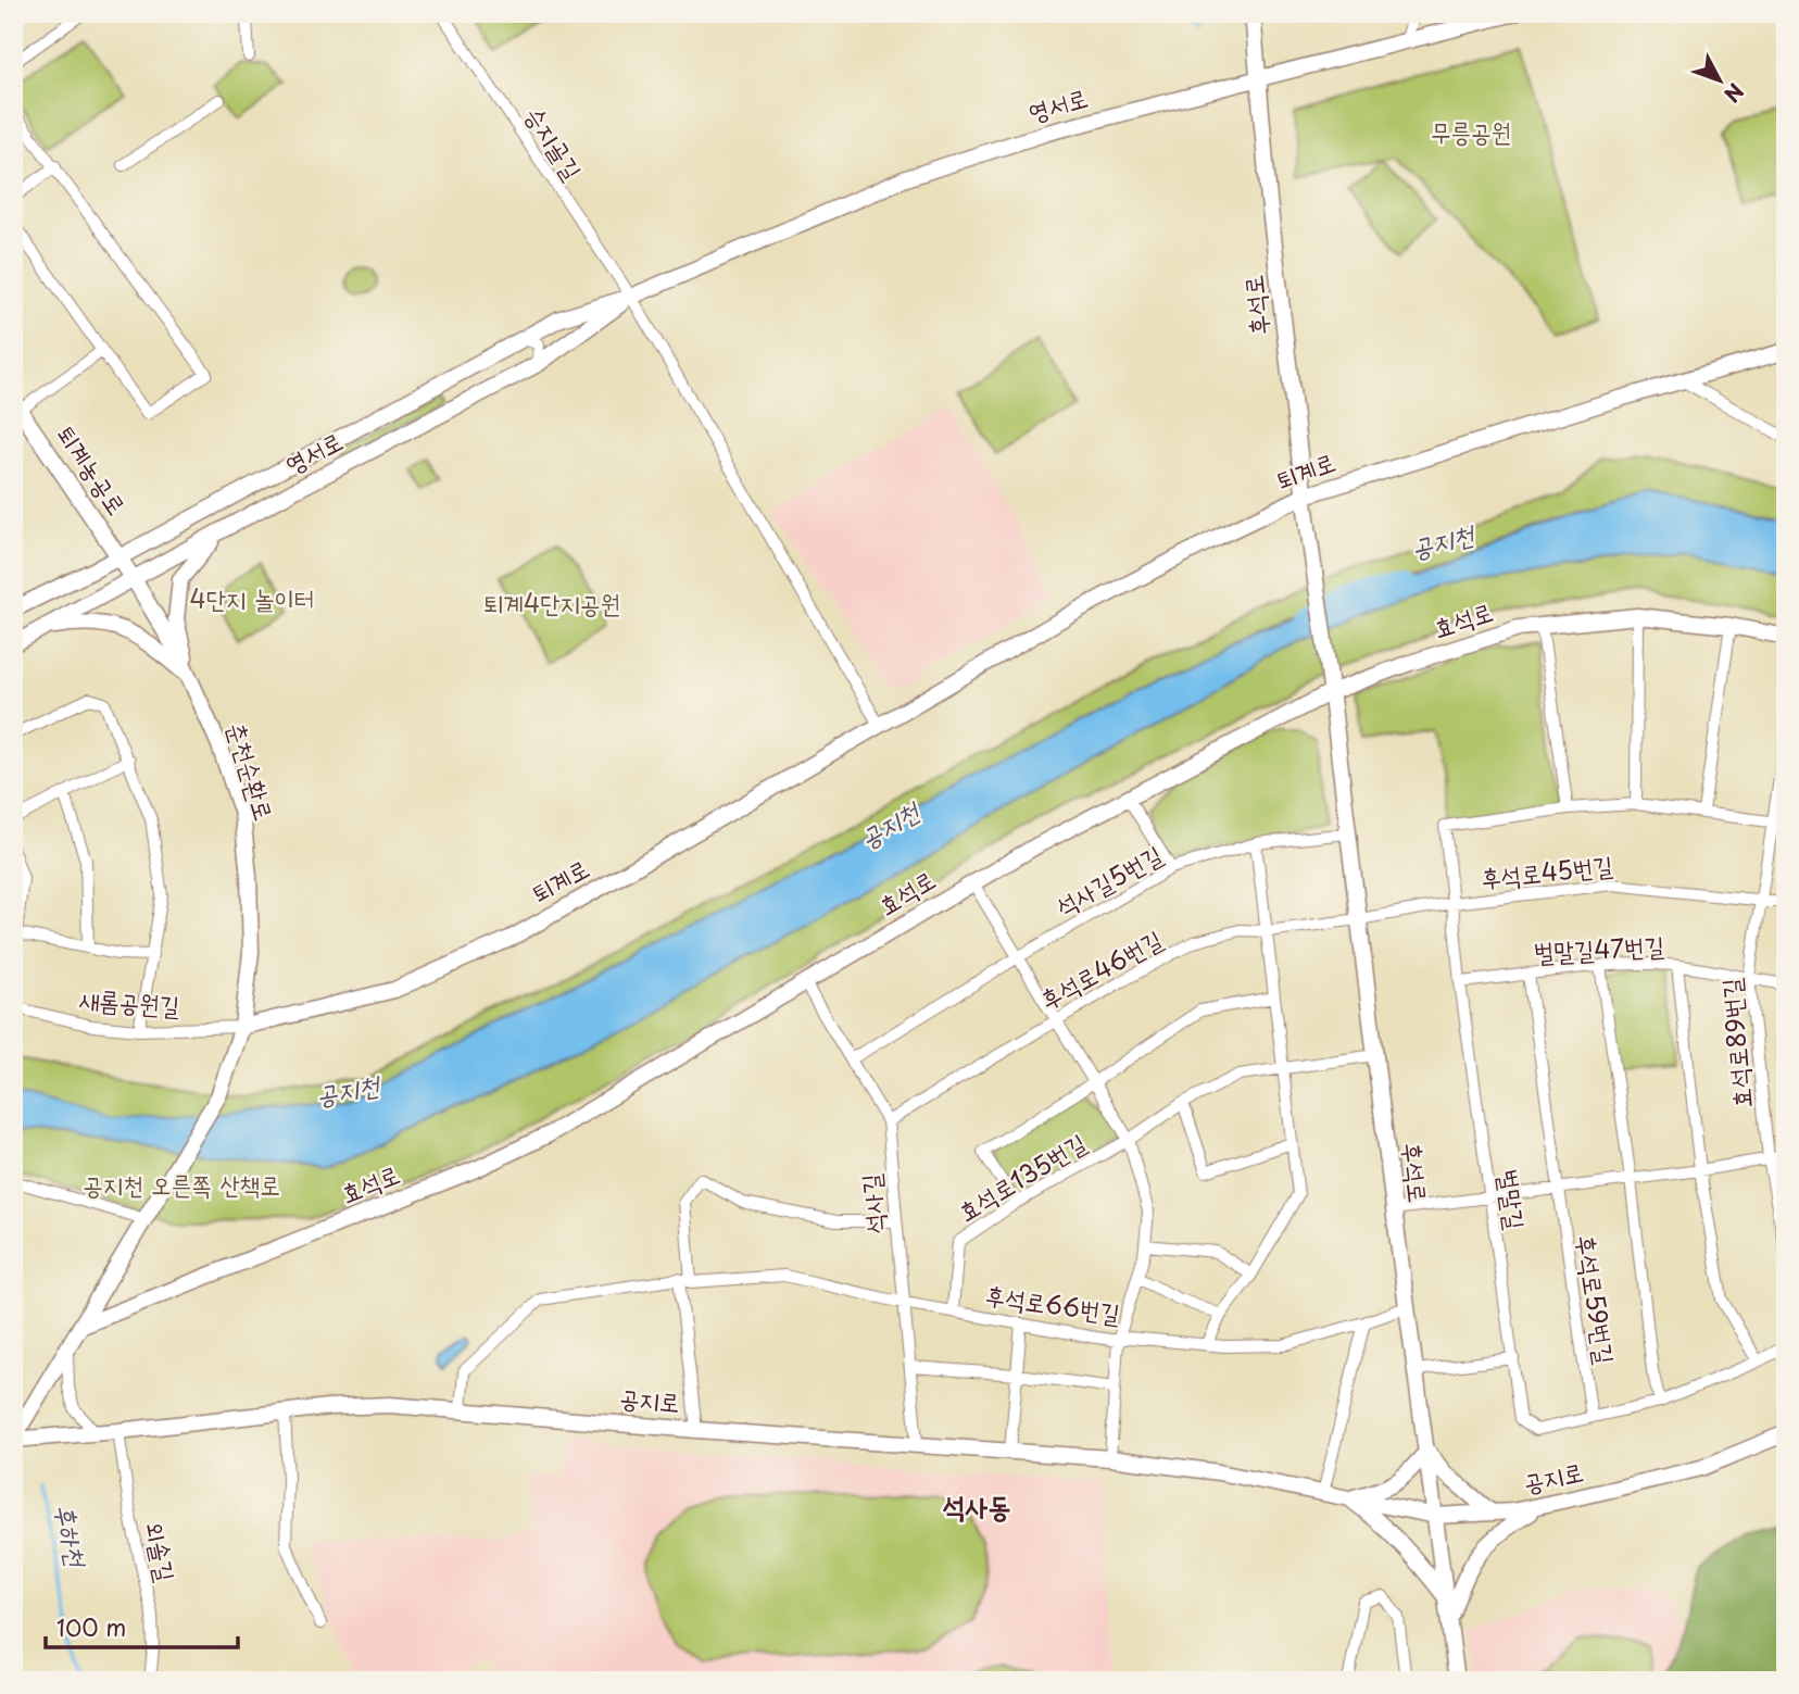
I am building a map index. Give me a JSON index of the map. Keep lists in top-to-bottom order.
{
  "streets": {
    "street": [
      "영서로",
      "승지골길",
      "후석로",
      "퇴계농공로",
      "퇴계로",
      "효석로",
      "춘천순환로",
      "후석로45번길",
      "석사길5번길",
      "벌말길47번길",
      "후석로46번길",
      "새롬공원길",
      "효석로89번길",
      "효석로135번길",
      "벌말길",
      "석사길",
      "후석로59번길",
      "후석로66번길",
      "공지로",
      "외솔길"
    ]
  },
  "crossings": [
    ["영서로", "승지골길"],
    ["영서로", "후석로"],
    ["영서로", "퇴계농공로"],
    ["영서로", "춘천순환로"],
    ["후석로", "퇴계로"],
    ["후석로", "효석로"],
    ["후석로", "후석로45번길"],
    ["후석로", "석사길5번길"],
    ["후석로", "후석로46번길"],
    ["후석로", "효석로135번길"],
    ["후석로", "후석로66번길"],
    ["후석로", "공지로"],
    ["퇴계농공로", "춘천순환로"],
    ["퇴계로", "춘천순환로"],
    ["퇴계로", "새롬공원길"],
    ["효석로", "석사길"],
    ["춘천순환로", "새롬공원길"],
    ["후석로45번길", "후석로46번길"],
    ["후석로45번길", "효석로89번길"],
    ["후석로45번길", "벌말길"],
    ["석사길5번길", "석사길"],
    ["벌말길47번길", "효석로89번길"],
    ["벌말길47번길", "벌말길"],
    ["벌말길47번길", "후석로59번길"],
    ["후석로46번길", "석사길"],
    ["효석로89번길", "벌말길"],
    ["효석로135번길", "후석로66번길"],
    ["벌말길", "후석로59번길"],
    ["석사길", "후석로66번길"],
    ["석사길", "공지로"],
    ["후석로66번길", "공지로"],
    ["공지로", "외솔길"]
  ],
  "districts": ["석사동"],
  "water": ["공지천", "후하천"],
  "parks": [
    "무릉공원",
    "4단지 놀이터",
    "퇴계4단지공원",
    "공지천 오른쪽 산책로"
  ],
  "scale_bar": "100 m",
  "north": "bottom right"
}
